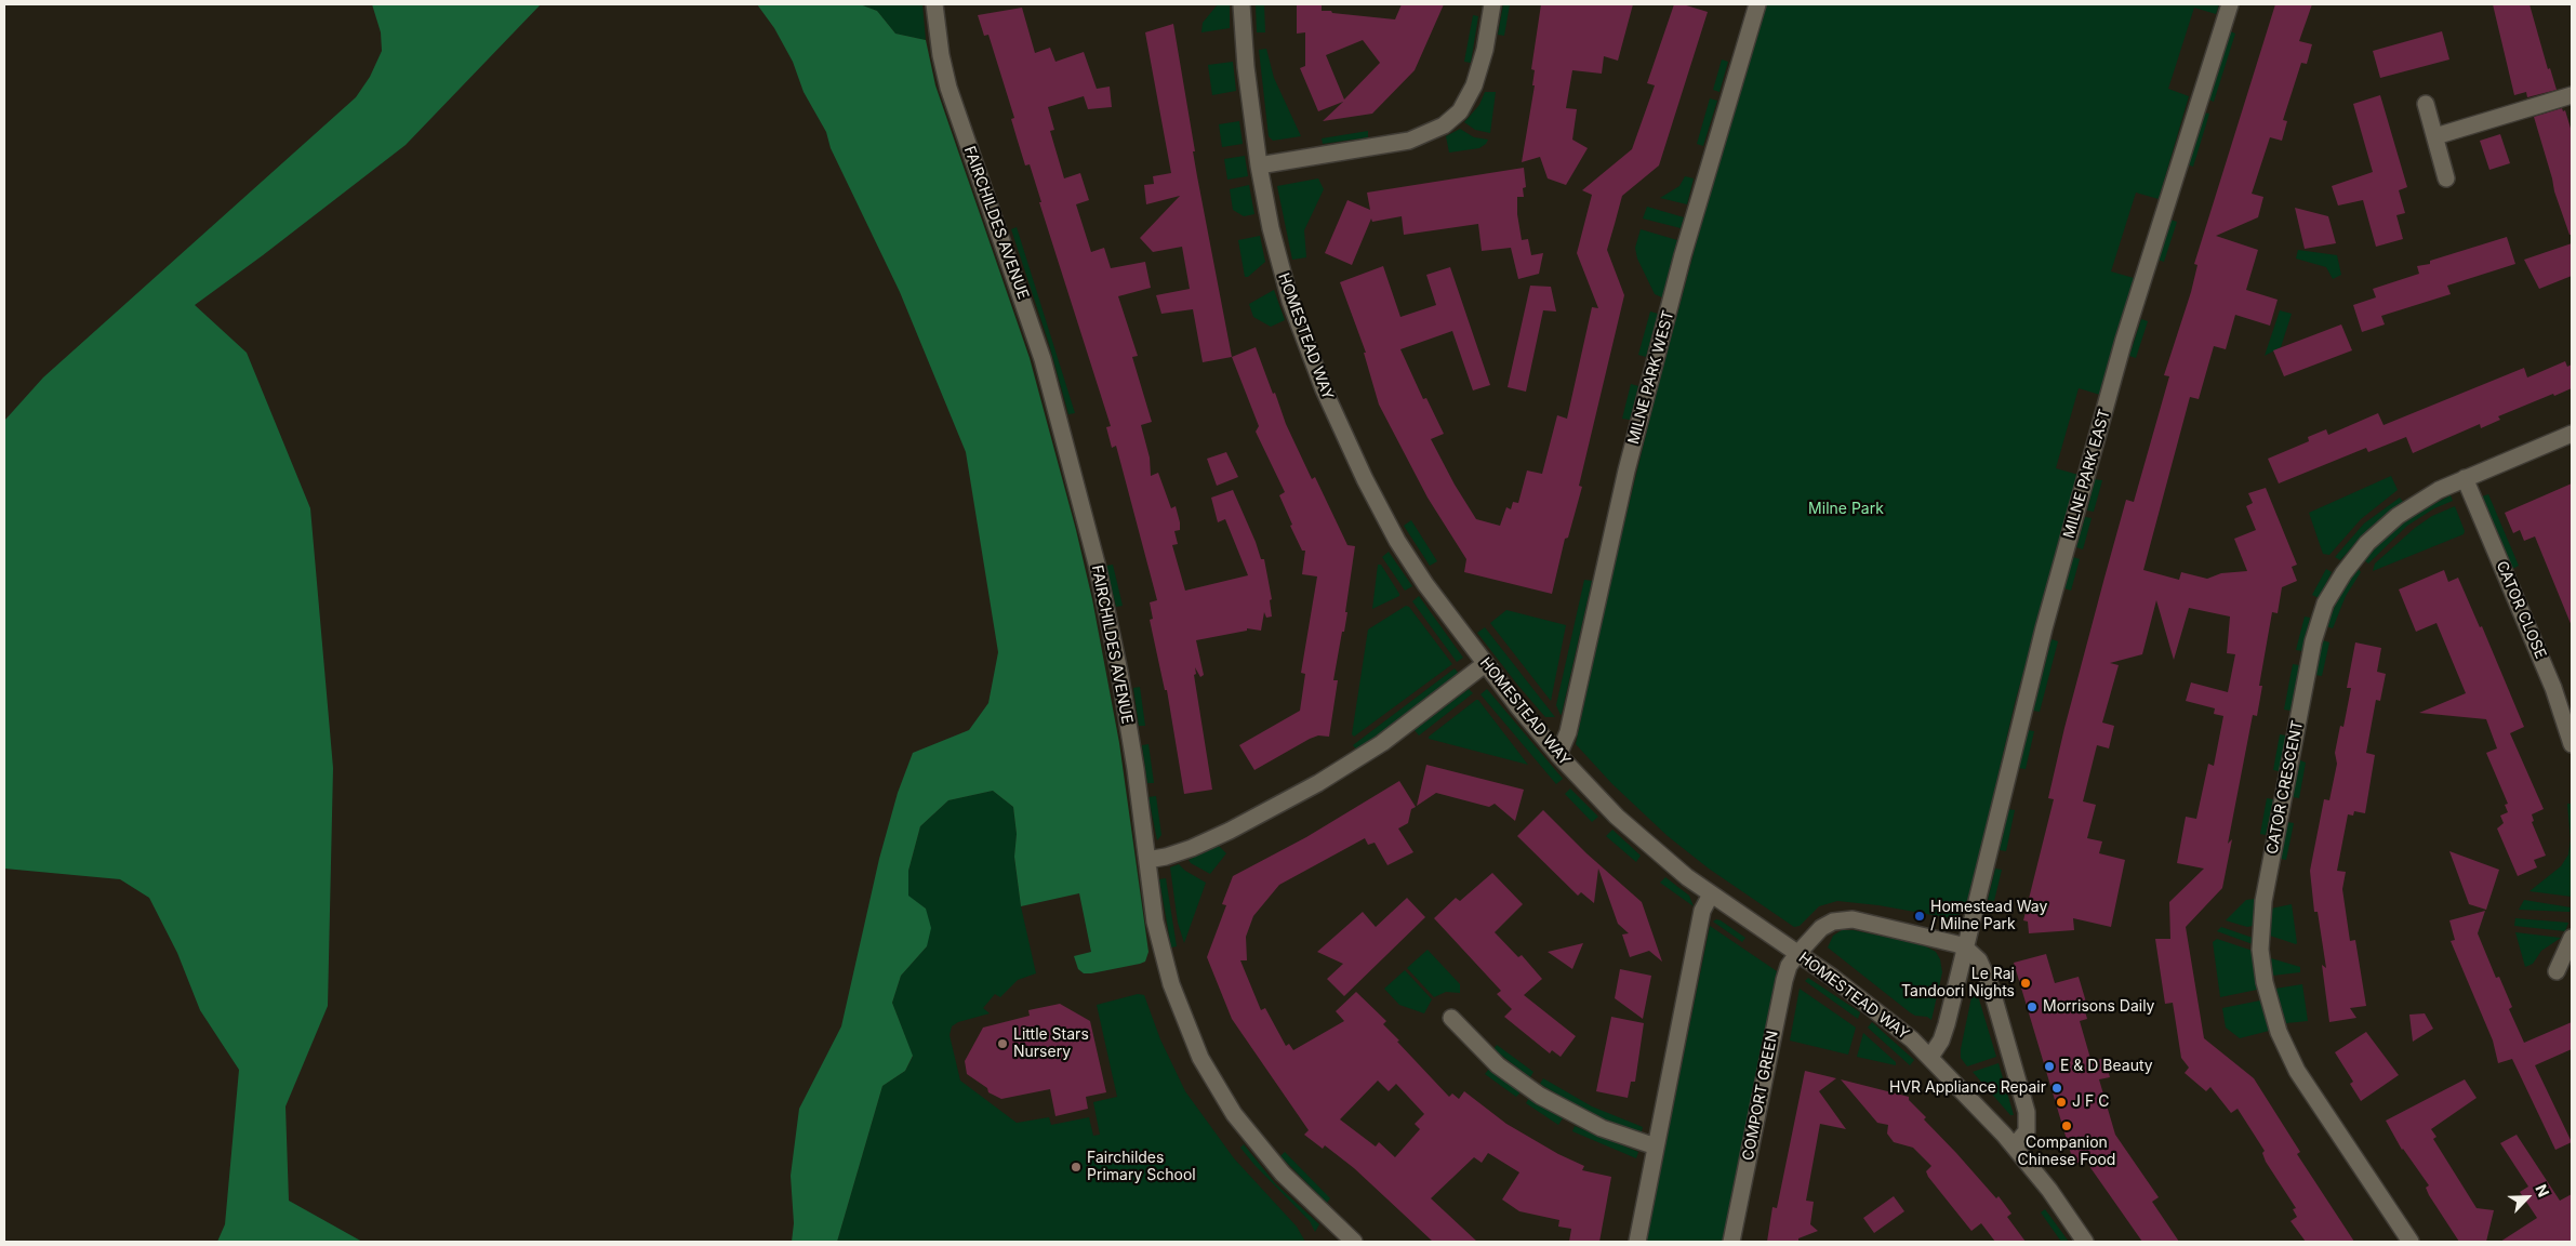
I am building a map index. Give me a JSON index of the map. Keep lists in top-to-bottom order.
{
  "streets": {
    "street": [
      "FAIRCHILDES AVENUE",
      "HOMESTEAD WAY",
      "MILNE PARK WEST",
      "MILNE PARK EAST",
      "CATOR CLOSE",
      "CATOR CRESCENT",
      "COMPORT GREEN"
    ]
  },
  "crossings": [
    ["HOMESTEAD WAY", "MILNE PARK WEST"],
    ["HOMESTEAD WAY", "MILNE PARK EAST"],
    ["HOMESTEAD WAY", "COMPORT GREEN"],
    ["CATOR CLOSE", "CATOR CRESCENT"]
  ],
  "parks": ["Milne Park"],
  "places": [
    "Homestead Way / Milne Park",
    "Le Raj Tandoori Nights",
    "Morrisons Daily",
    "Little Stars Nursery",
    "E & D Beauty",
    "HVR Appliance Repair",
    "J F C",
    "Companion Chinese Food",
    "Fairchildes Primary School"
  ],
  "north": "top right"
}
